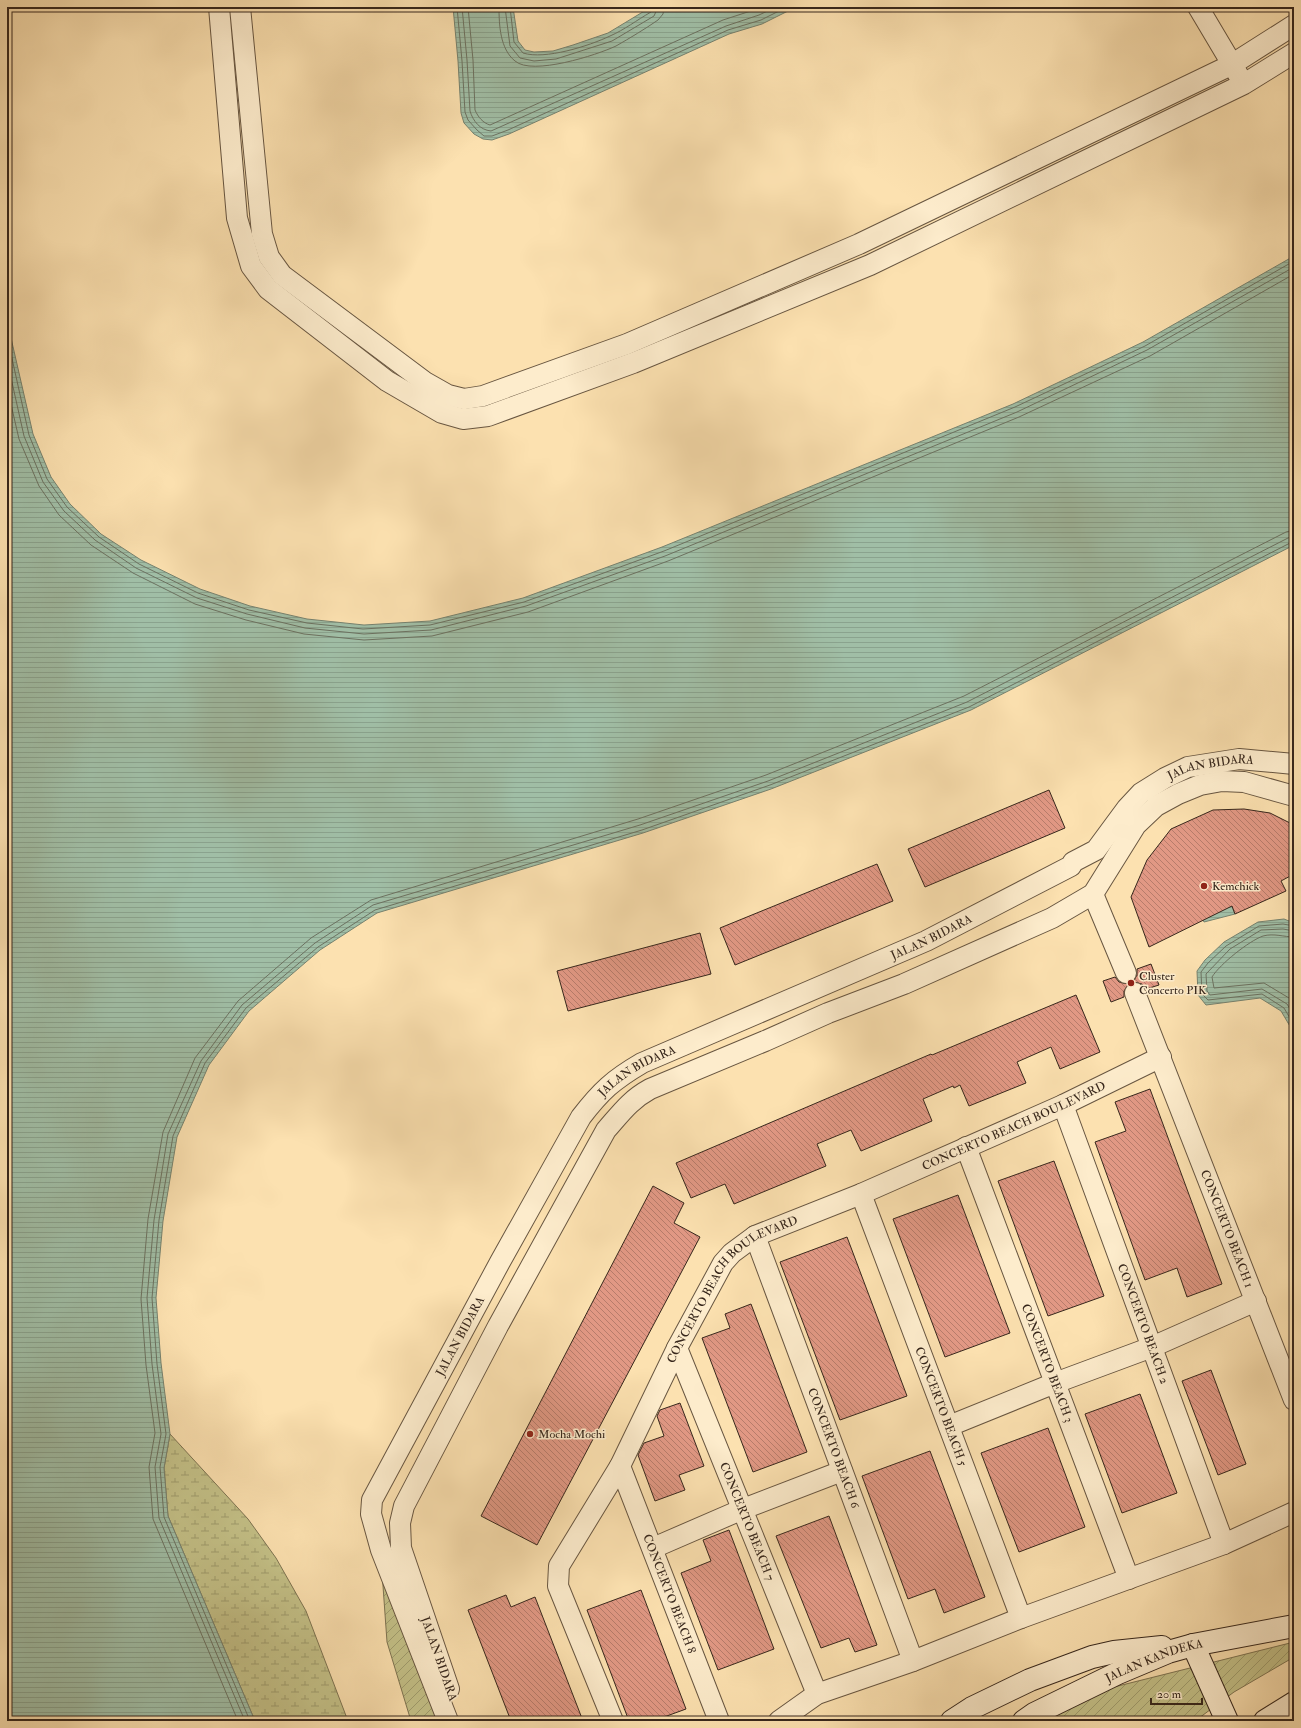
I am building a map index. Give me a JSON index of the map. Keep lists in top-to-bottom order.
{
  "streets": {
    "main road": ["JALAN KANDEKA"],
    "street": [
      "JALAN BIDARA",
      "CONCERTO BEACH BOULEVARD",
      "CONCERTO BEACH 1",
      "CONCERTO BEACH 2",
      "CONCERTO BEACH 3",
      "CONCERTO BEACH 5",
      "CONCERTO BEACH 6",
      "CONCERTO BEACH 7",
      "CONCERTO BEACH 8"
    ]
  },
  "crossings": [
    ["CONCERTO BEACH BOULEVARD", "CONCERTO BEACH 1"],
    ["CONCERTO BEACH BOULEVARD", "CONCERTO BEACH 2"],
    ["CONCERTO BEACH BOULEVARD", "CONCERTO BEACH 3"],
    ["CONCERTO BEACH BOULEVARD", "CONCERTO BEACH 5"],
    ["CONCERTO BEACH BOULEVARD", "CONCERTO BEACH 6"],
    ["CONCERTO BEACH BOULEVARD", "CONCERTO BEACH 7"],
    ["CONCERTO BEACH BOULEVARD", "CONCERTO BEACH 8"]
  ],
  "places": ["Kemchick", "Cluster Concerto PIK", "Mocha Mochi"],
  "scale_bar": "20 m"
}
